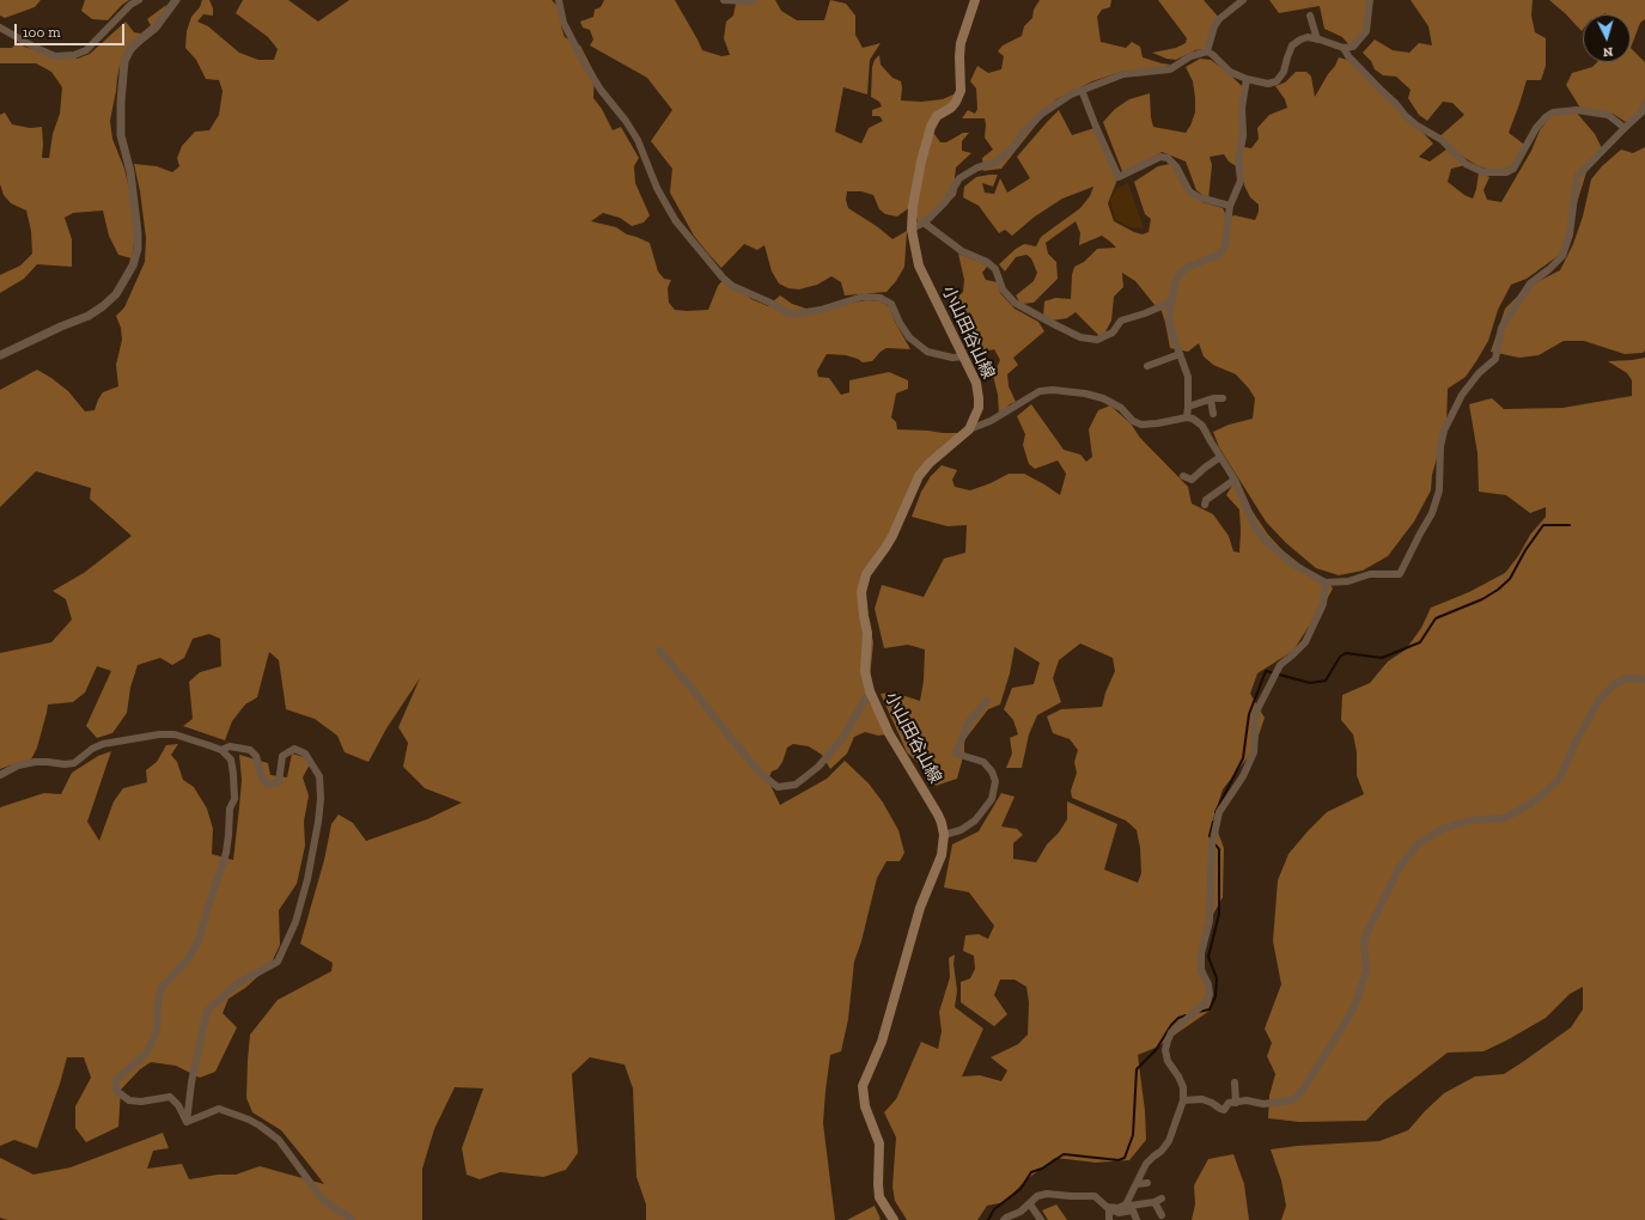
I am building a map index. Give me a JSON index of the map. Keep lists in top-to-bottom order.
{
  "streets": {
    "main road": ["小山田谷山線"]
  },
  "scale_bar": "100 m",
  "north": "bottom"
}
